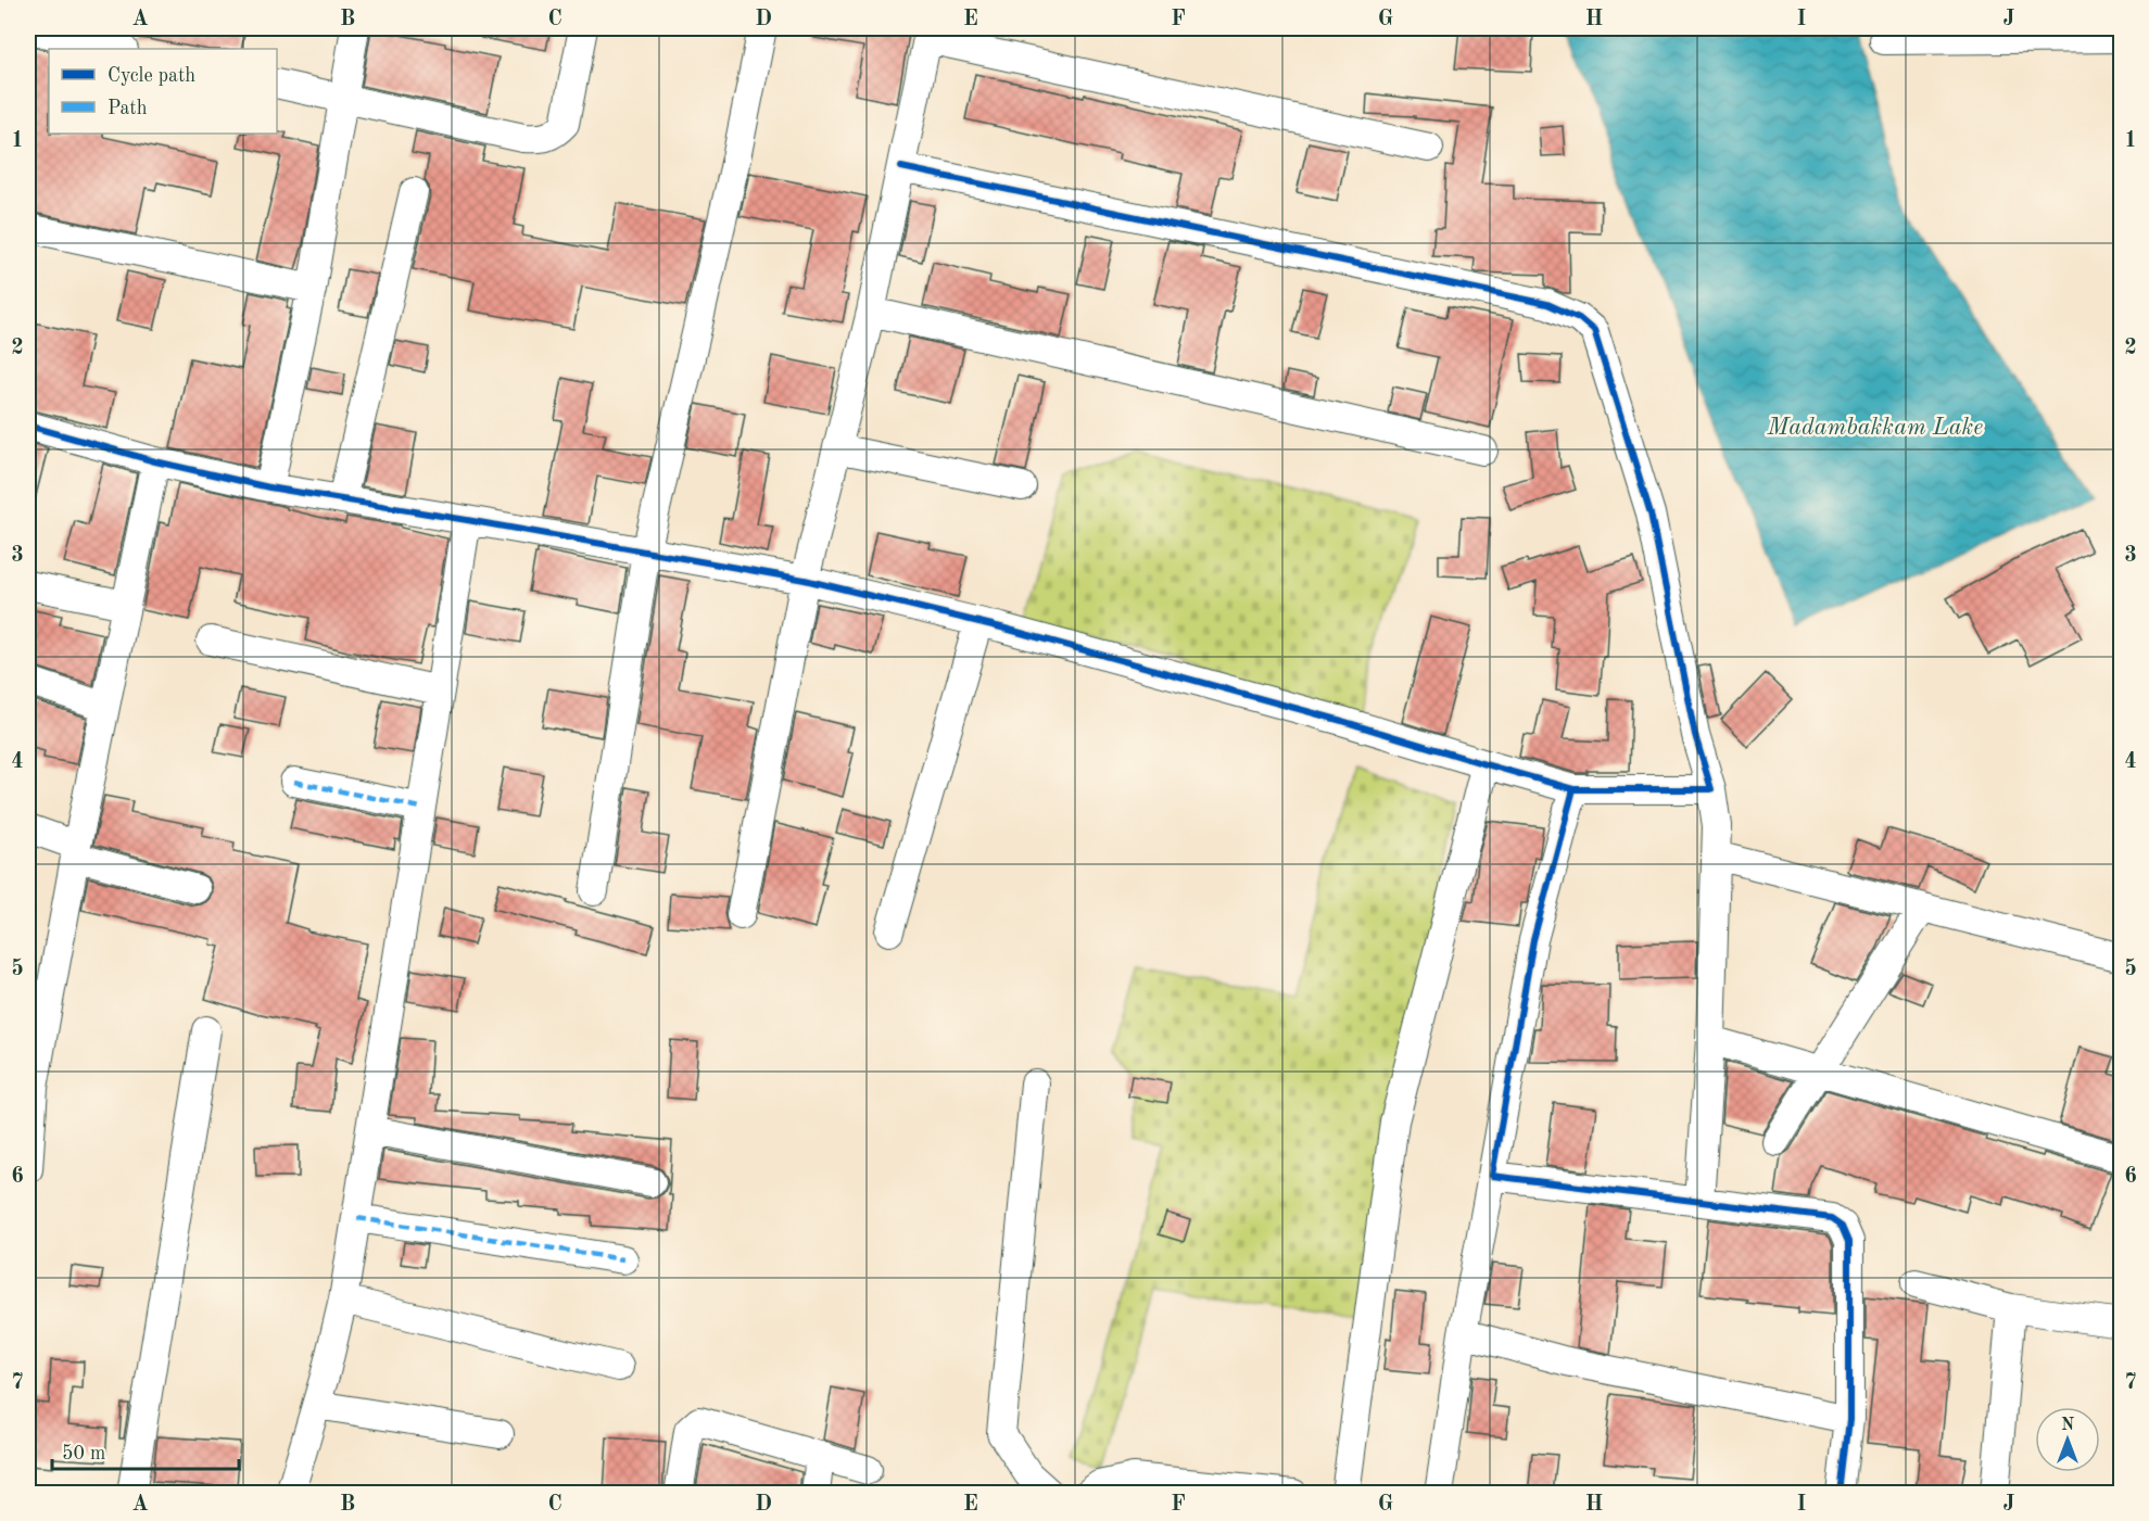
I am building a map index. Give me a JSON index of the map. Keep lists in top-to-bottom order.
{
  "water": ["Madambakkam Lake"],
  "legend": ["Cycle path", "Path"],
  "scale_bar": "50 m",
  "north": "top",
  "grid": {
    "columns": [
      "A",
      "B",
      "C",
      "D",
      "E",
      "F",
      "G",
      "H",
      "I",
      "J"
    ],
    "rows": [
      "1",
      "2",
      "3",
      "4",
      "5",
      "6",
      "7"
    ]
  }
}
